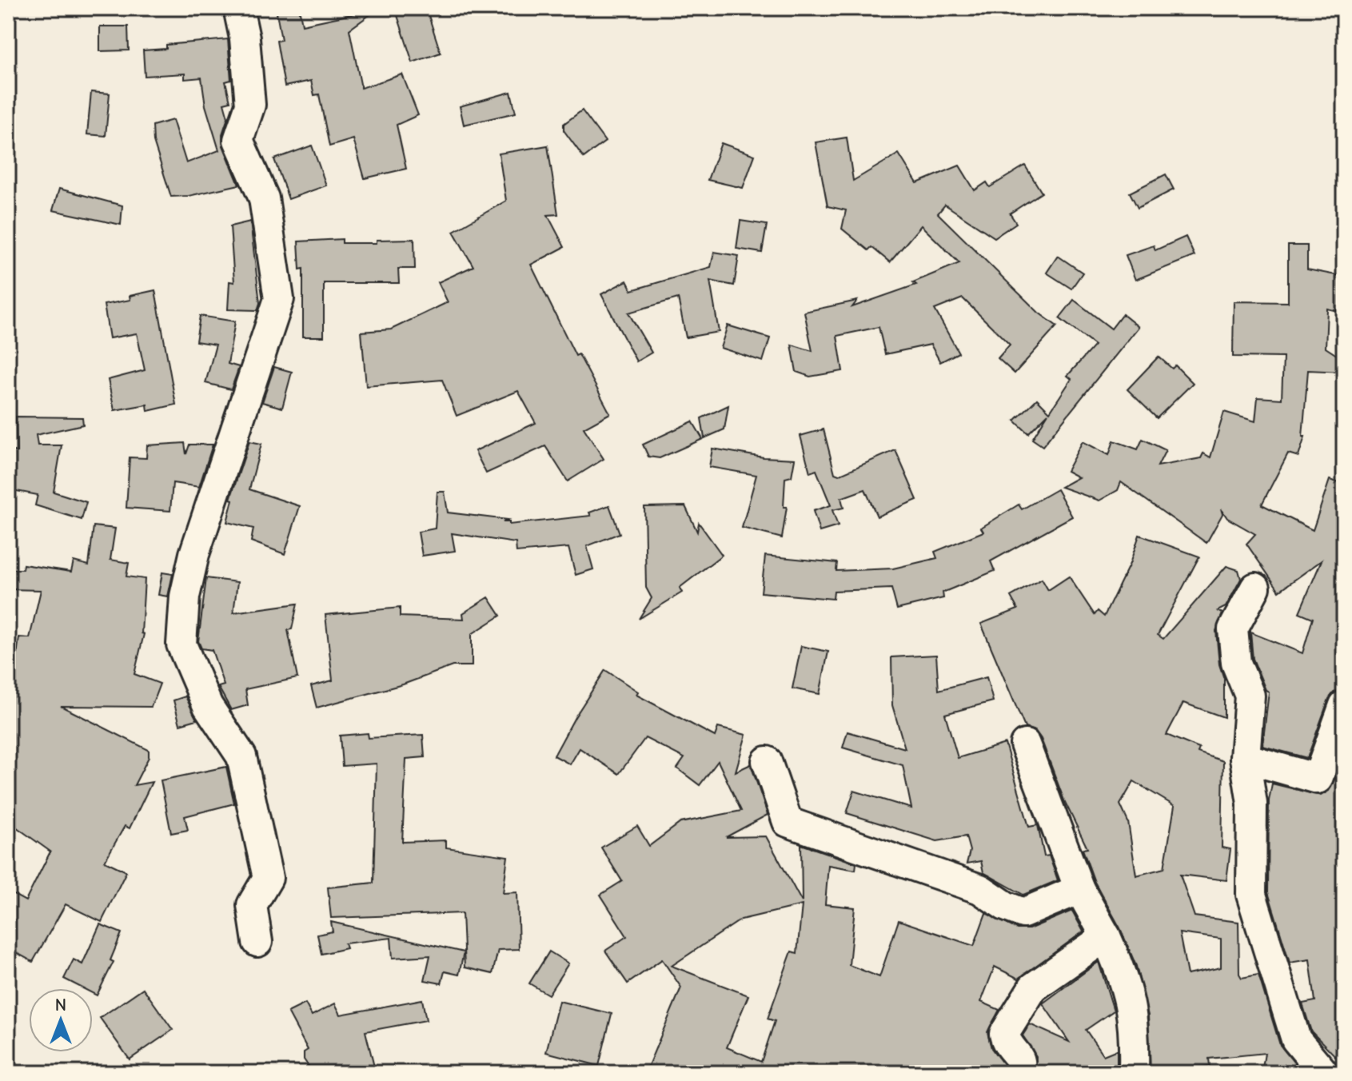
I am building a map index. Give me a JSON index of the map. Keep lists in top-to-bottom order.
{
  "north": "top"
}
